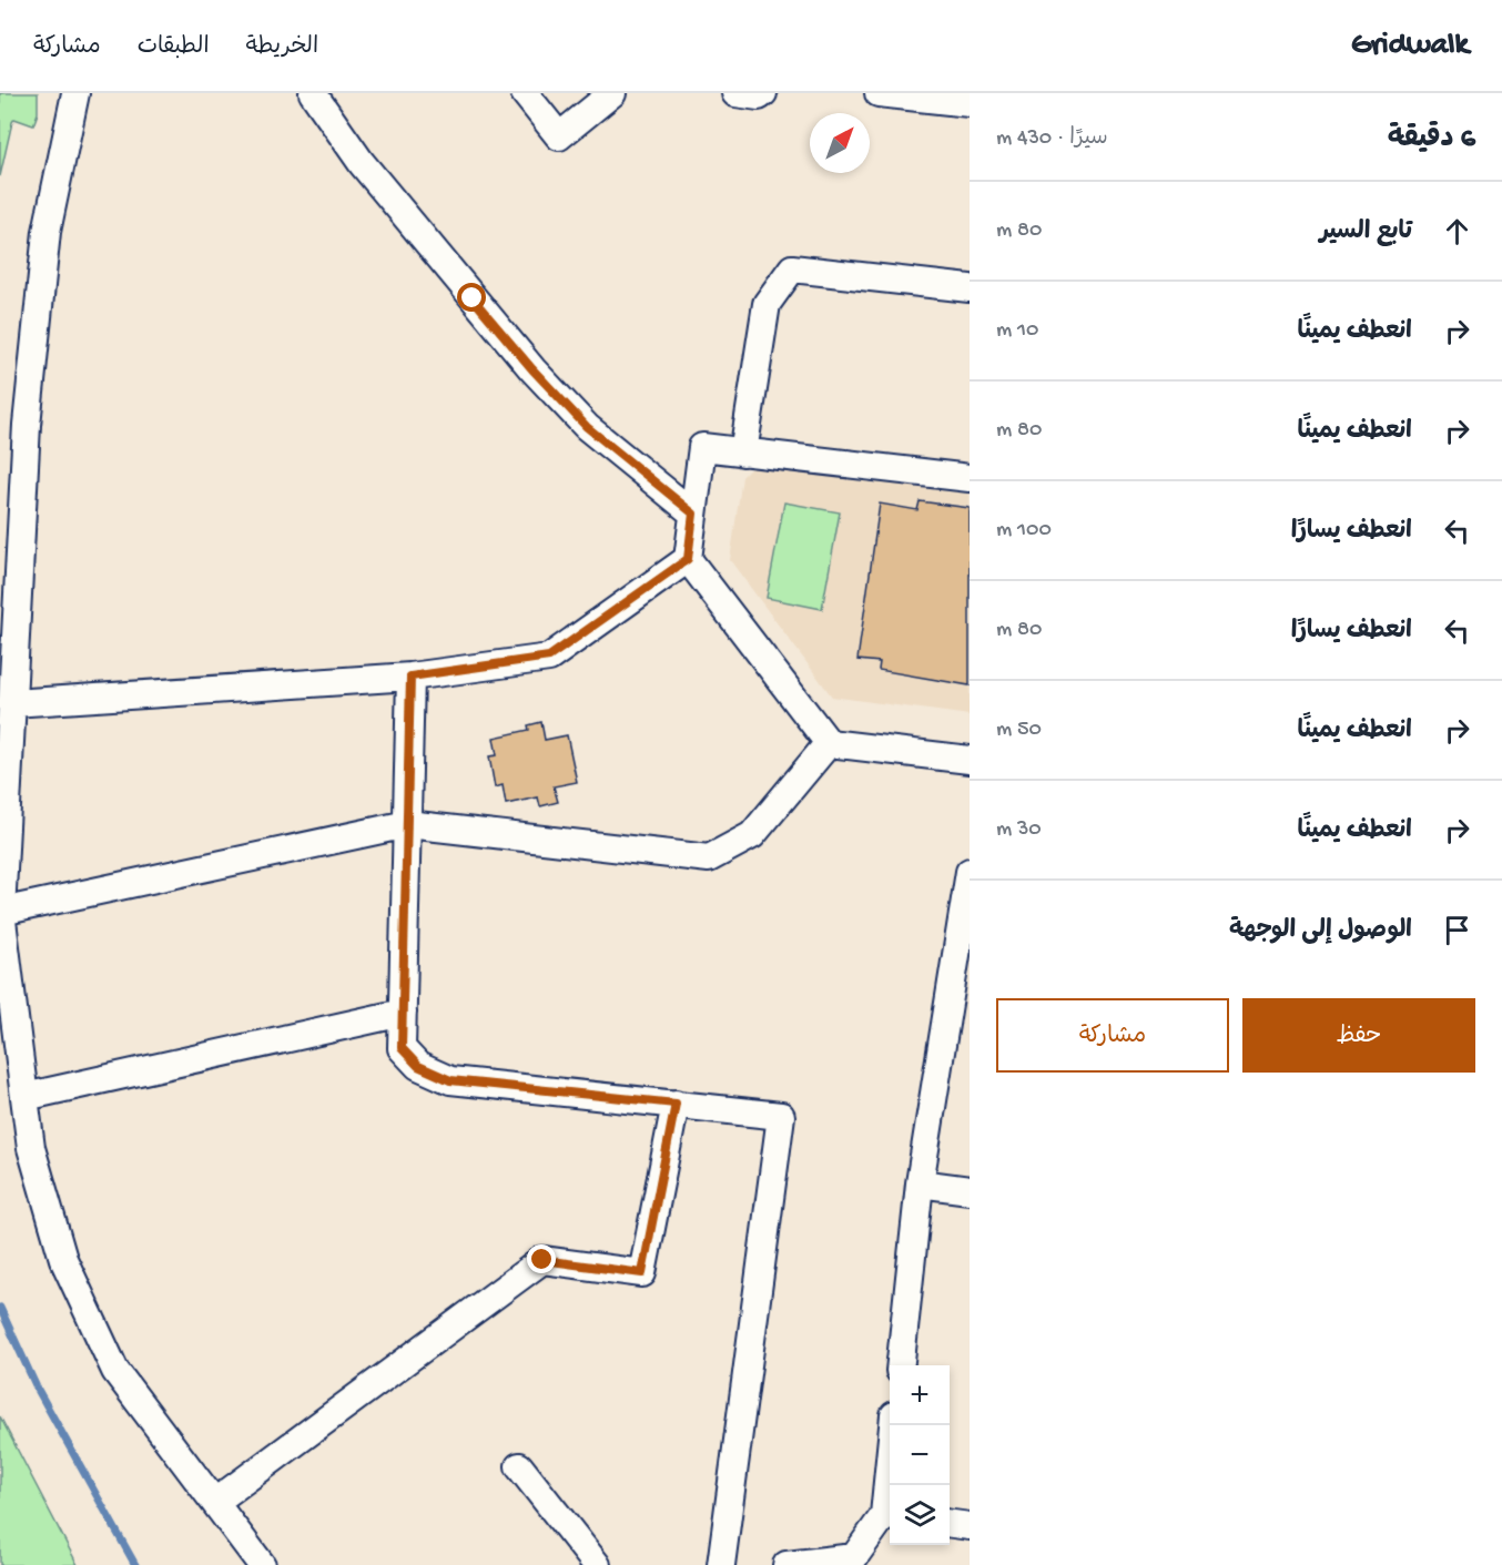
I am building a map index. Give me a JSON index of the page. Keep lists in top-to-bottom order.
{
  "north": "top right",
  "page": {
    "header": "Gridwalk",
    "nav": ["الخريطة", "الطبقات", "مشاركة"],
    "heading": ["6 دقيقة", "سيرًا · 430 m"],
    "list": [
      ["تابع السير", "80 m"],
      ["انعطف يمينًا", "10 m"],
      ["انعطف يمينًا", "80 m"],
      ["انعطف يسارًا", "100 m"],
      ["انعطف يسارًا", "80 m"],
      ["انعطف يمينًا", "50 m"],
      ["انعطف يمينًا", "30 m"],
      "الوصول إلى الوجهة"
    ],
    "buttons": ["حفظ", "مشاركة"],
    "map_buttons": ["+", "−"]
  }
}
